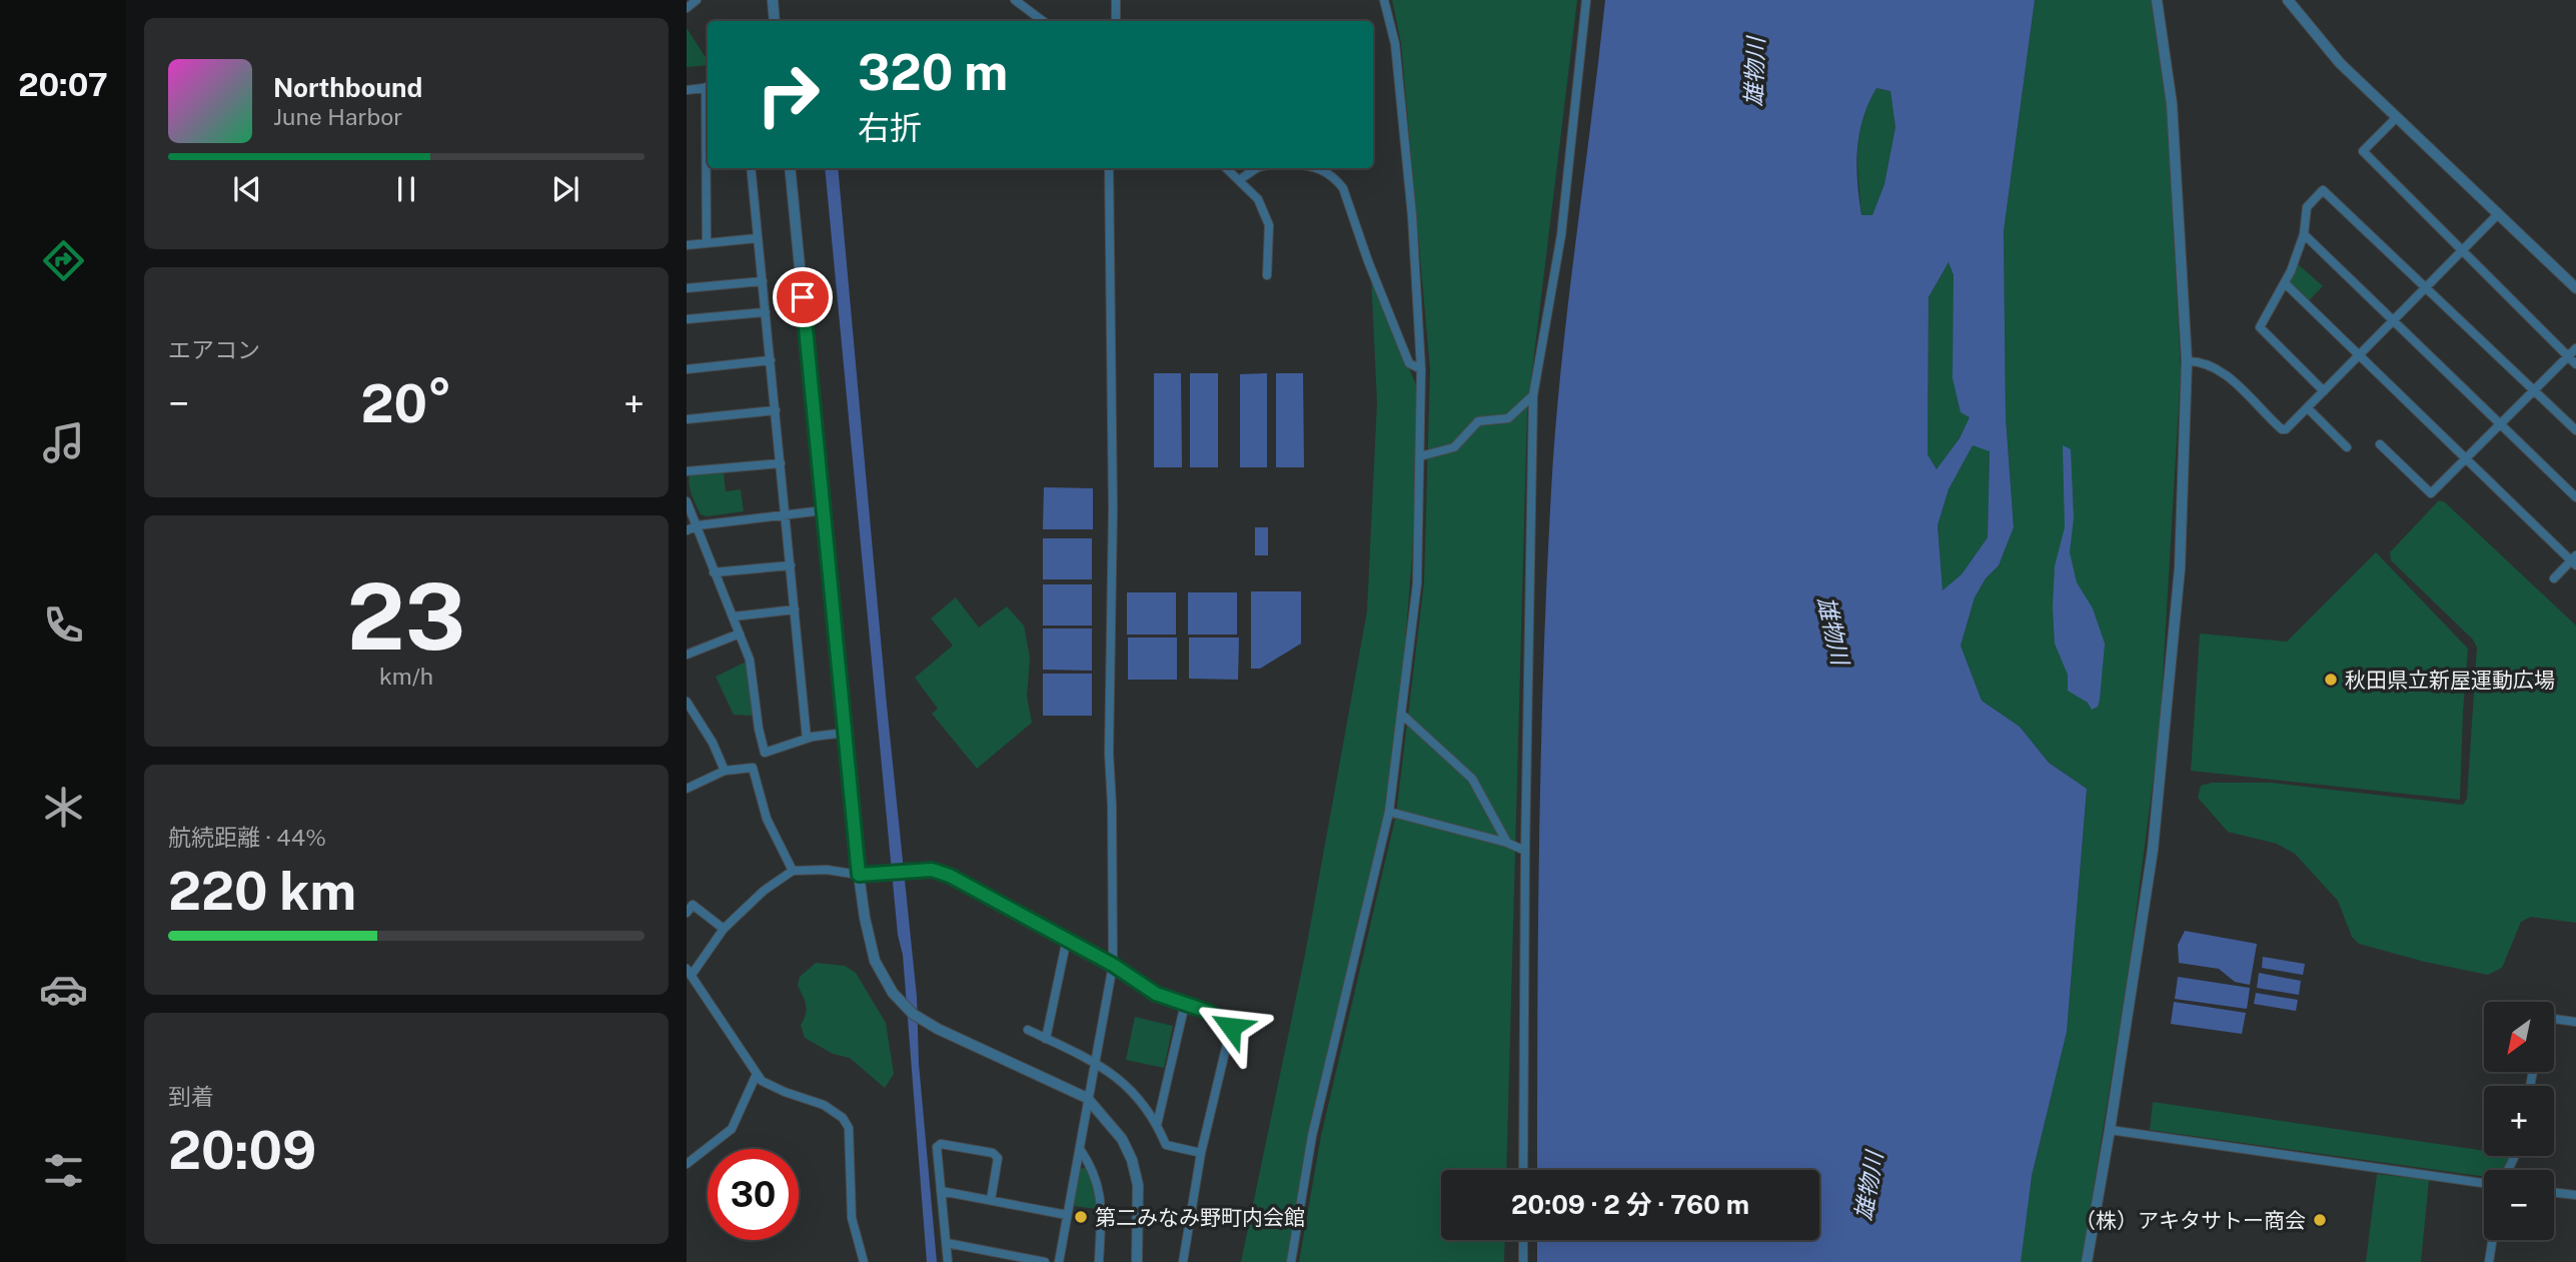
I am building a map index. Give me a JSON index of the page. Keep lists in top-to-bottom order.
{
  "water": ["雄物川"],
  "places": ["秋田県立新屋運動広場", "第二みなみ野町内会館", "（株）アキタサトー商会"],
  "north": "bottom left",
  "page": {
    "tabs": "20:07",
    "turn": ["320 m", "右折"],
    "song": ["Northbound", "June Harbor"],
    "tile": [
      "エアコン",
      ["23", "km/h"],
      ["航続距離 · 44%", "220 km"],
      ["到着", "20:09"]
    ],
    "heat": ["−", "20°", "+"],
    "map_buttons": ["+", "−"],
    "limit": "30",
    "trip": "20:09 · 2 分 · 760 m"
  }
}
